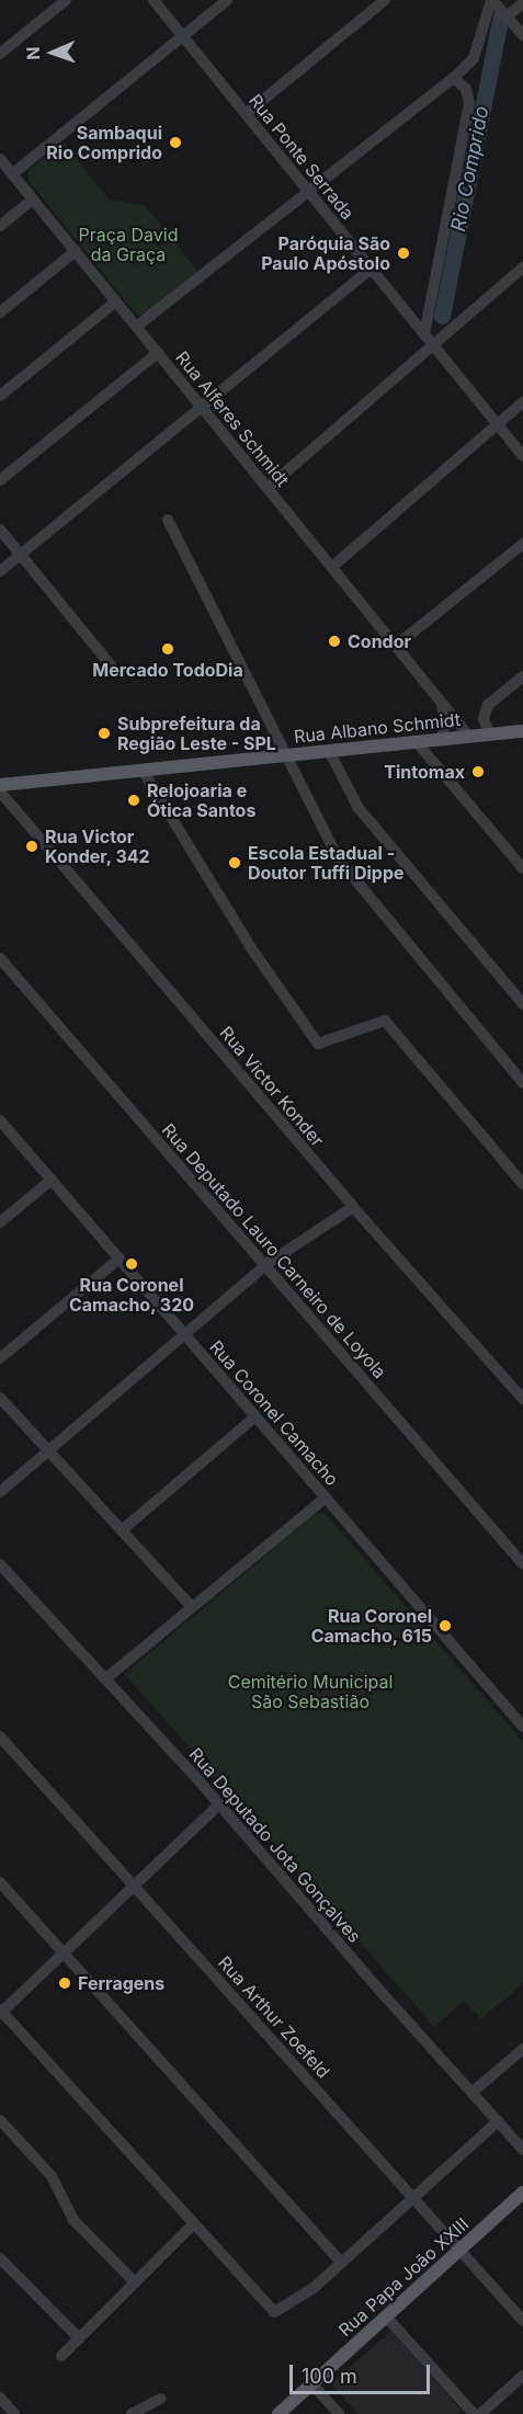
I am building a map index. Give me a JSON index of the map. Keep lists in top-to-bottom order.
{
  "streets": {
    "main road": ["Rua Albano Schmidt", "Rua Papa João XXIII"],
    "street": [
      "Rua Ponte Serrada",
      "Rua Alferes Schmidt",
      "Rua Victor Konder",
      "Rua Deputado Lauro Carneiro de Loyola",
      "Rua Coronel Camacho",
      "Rua Deputado Jota Gonçalves",
      "Rua Arthur Zoefeld"
    ]
  },
  "crossings": [
    ["Rua Alferes Schmidt", "Rua Albano Schmidt"],
    ["Rua Arthur Zoefeld", "Rua Papa João XXIII"]
  ],
  "water": ["Rio Comprido"],
  "parks": ["Praça David da Graça", "Cemitério Municipal São Sebastião"],
  "places": [
    "Sambaqui Rio Comprido",
    "Paróquia São Paulo Apóstolo",
    "Condor",
    "Mercado TodoDia",
    "Subprefeitura da Região Leste - SPL",
    "Tintomax",
    "Relojoaria e Ótica Santos",
    "Rua Victor Konder, 342",
    "Escola Estadual - Doutor Tuffi Dippe",
    "Rua Coronel Camacho, 320",
    "Rua Coronel Camacho, 615",
    "Ferragens"
  ],
  "scale_bar": "100 m",
  "north": "left"
}
